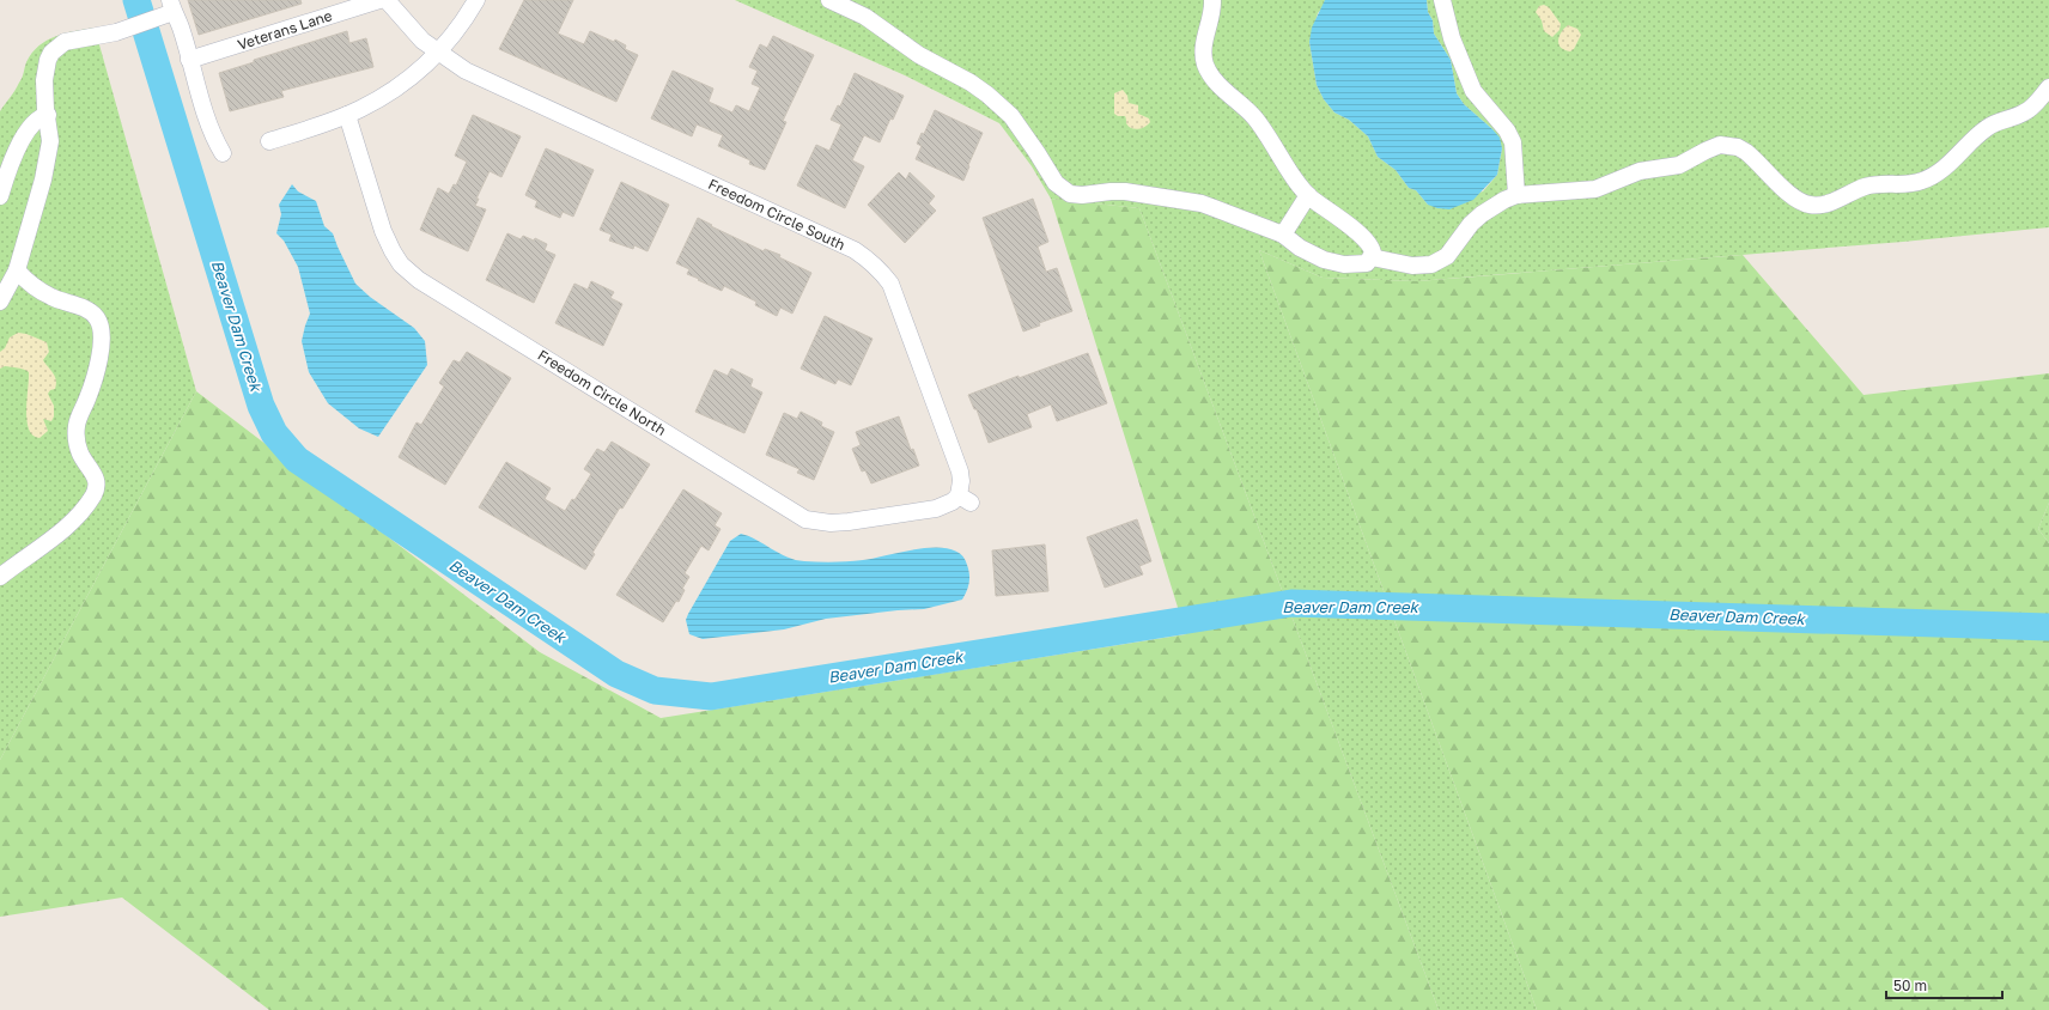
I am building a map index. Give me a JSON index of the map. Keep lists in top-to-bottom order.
{
  "streets": {
    "street": ["Veterans Lane", "Freedom Circle South", "Freedom Circle North"]
  },
  "crossings": [
    ["Freedom Circle South", "Freedom Circle North"]
  ],
  "water": ["Beaver Dam Creek"],
  "scale_bar": "50 m"
}
